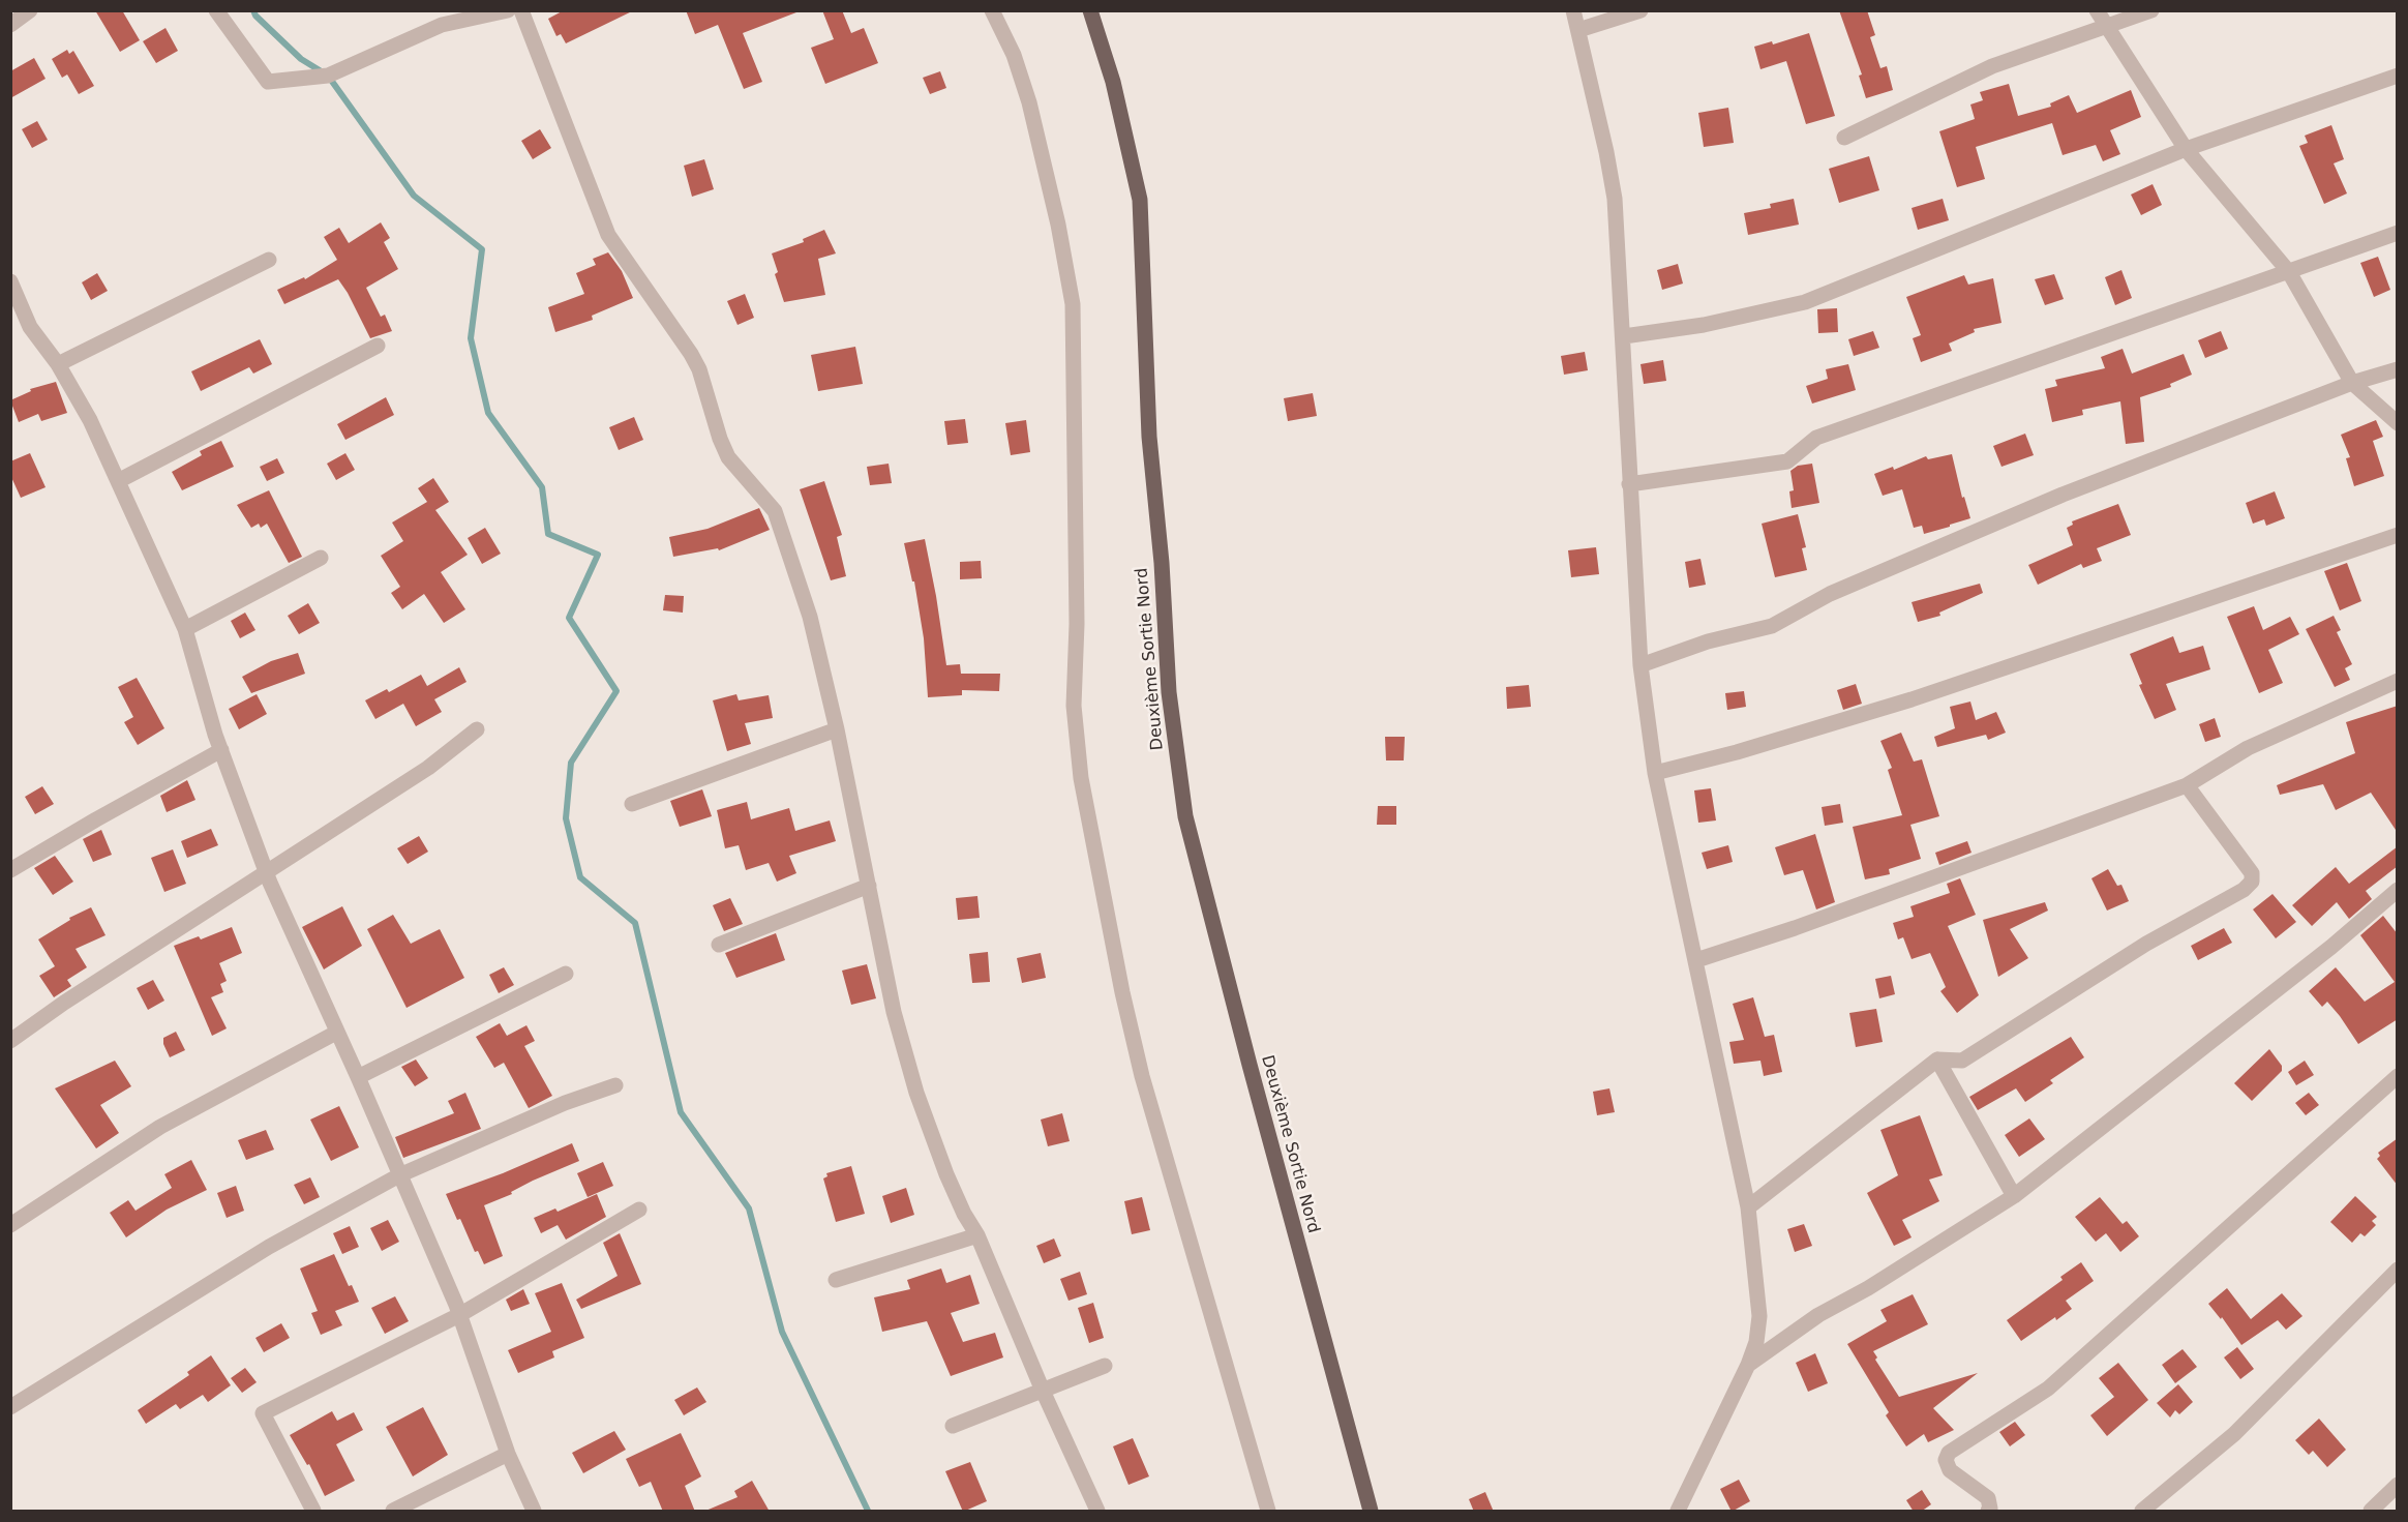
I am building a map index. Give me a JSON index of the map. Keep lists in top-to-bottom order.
{
  "streets": {
    "main road": ["Deuxième Sortie Nord"]
  }
}
